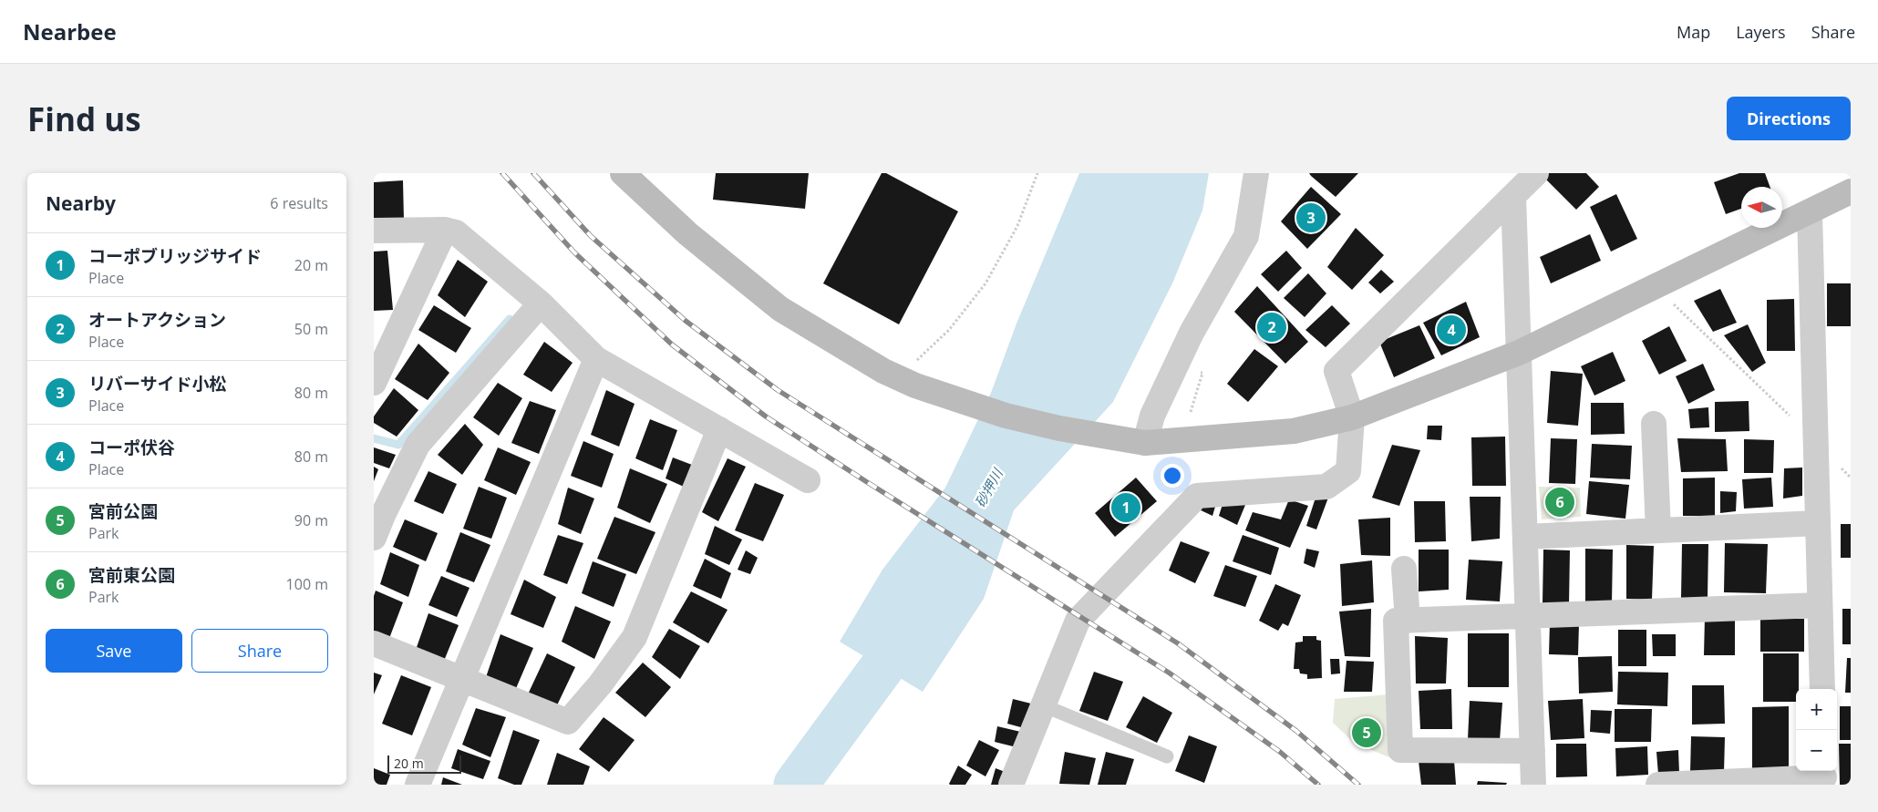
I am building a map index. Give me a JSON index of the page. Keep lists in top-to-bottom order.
{
  "water": ["砂押川"],
  "scale_bar": "20 m",
  "north": "left",
  "page": {
    "header": "Nearbee",
    "nav": ["Map", "Layers", "Share"],
    "buttons": [
      "Directions",
      ["Save", "Share"]
    ],
    "title": "Find us",
    "heading": ["Nearby", "6 results"],
    "pins": [
      "3",
      "2",
      "4",
      "6",
      "1",
      "5"
    ],
    "list": [
      {
        "mark": "1",
        "name": "コーポブリッジサイド",
        "note": "Place",
        "value": "20 m"
      },
      {
        "mark": "2",
        "name": "オートアクション",
        "note": "Place",
        "value": "50 m"
      },
      {
        "mark": "3",
        "name": "リバーサイド小松",
        "note": "Place",
        "value": "80 m"
      },
      {
        "mark": "4",
        "name": "コーポ伏谷",
        "note": "Place",
        "value": "80 m"
      },
      {
        "mark": "5",
        "name": "宮前公園",
        "note": "Park",
        "value": "90 m"
      },
      {
        "mark": "6",
        "name": "宮前東公園",
        "note": "Park",
        "value": "100 m"
      }
    ],
    "map_buttons": ["+", "−"],
    "scale": "20 m"
  }
}
